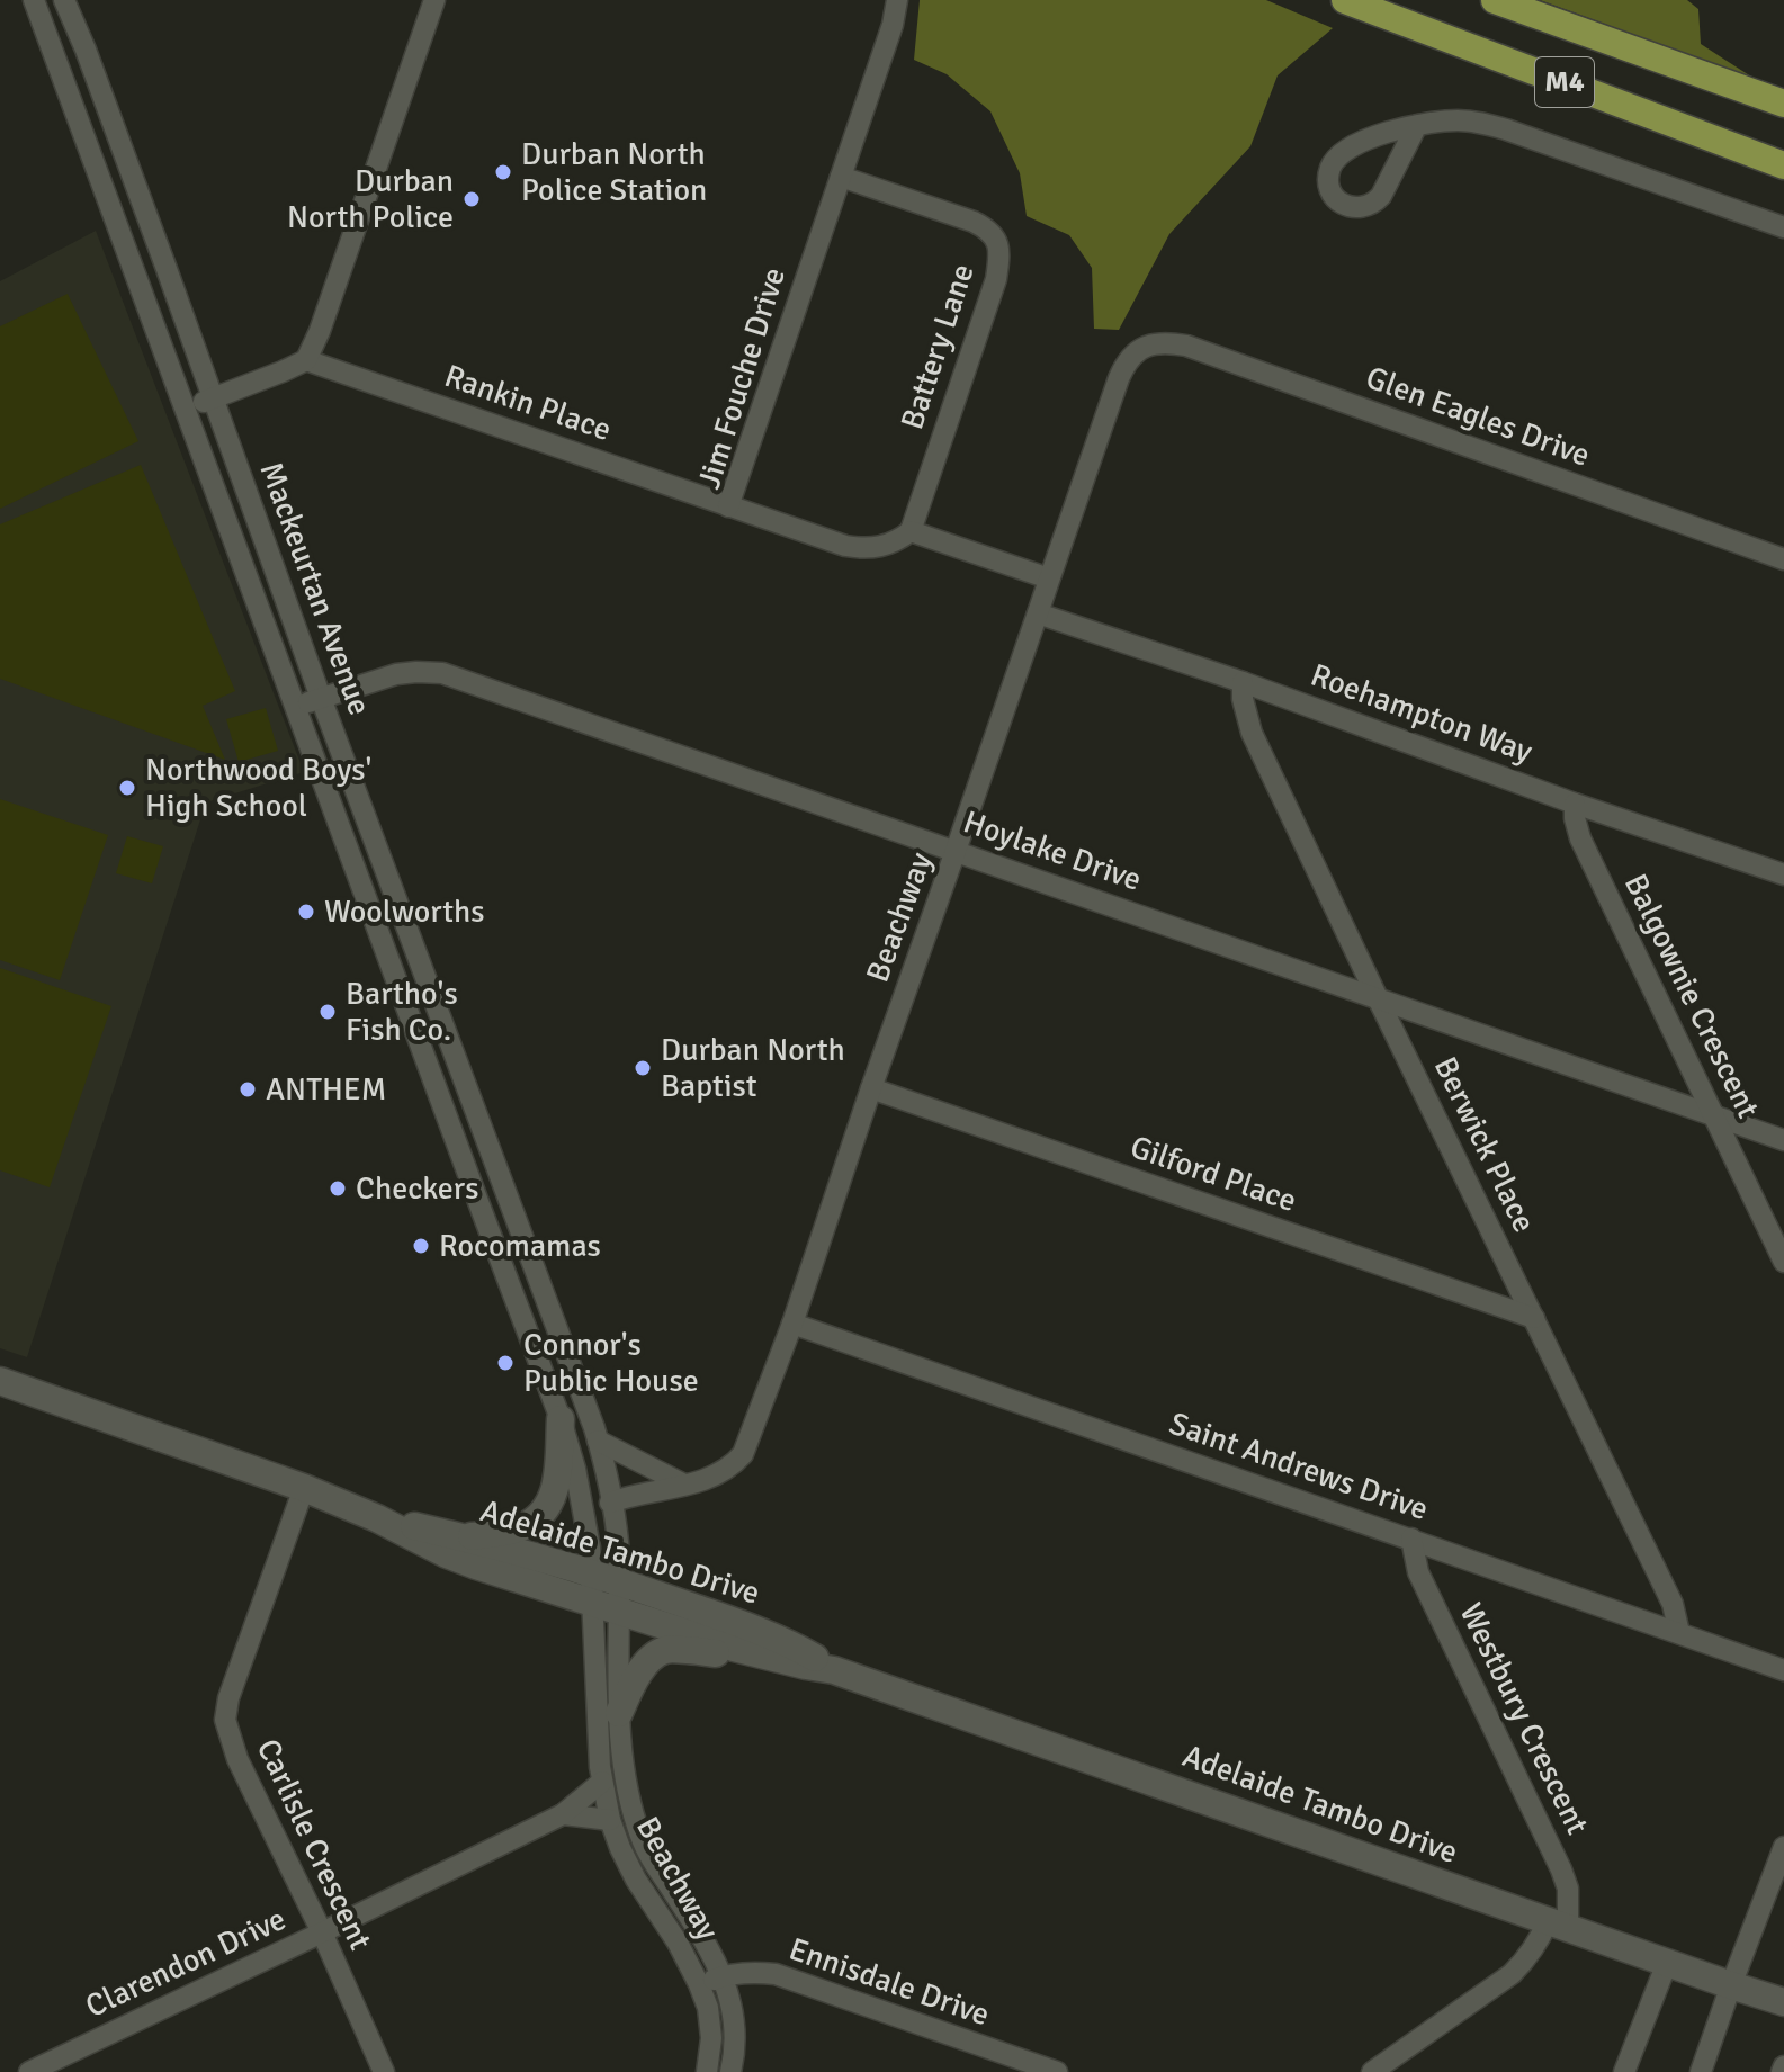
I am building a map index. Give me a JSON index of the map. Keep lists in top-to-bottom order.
{
  "streets": {
    "highway": ["M4"],
    "street": [
      "Battery Lane",
      "Jim Fouche Drive",
      "Rankin Place",
      "Glen Eagles Drive",
      "Mackeurtan Avenue",
      "Roehampton Way",
      "Hoylake Drive",
      "Beachway",
      "Balgownie Crescent",
      "Berwick Place",
      "Gilford Place",
      "Saint Andrews Drive",
      "Adelaide Tambo Drive",
      "Westbury Crescent",
      "Carlisle Crescent",
      "Clarendon Drive",
      "Ennisdale Drive"
    ]
  },
  "crossings": [
    ["Battery Lane", "Jim Fouche Drive"],
    ["Jim Fouche Drive", "Rankin Place"],
    ["Glen Eagles Drive", "Beachway"],
    ["Mackeurtan Avenue", "Hoylake Drive"],
    ["Mackeurtan Avenue", "Beachway"],
    ["Mackeurtan Avenue", "Adelaide Tambo Drive"],
    ["Roehampton Way", "Beachway"],
    ["Roehampton Way", "Balgownie Crescent"],
    ["Roehampton Way", "Berwick Place"],
    ["Hoylake Drive", "Beachway"],
    ["Hoylake Drive", "Balgownie Crescent"],
    ["Hoylake Drive", "Berwick Place"],
    ["Beachway", "Gilford Place"],
    ["Beachway", "Saint Andrews Drive"],
    ["Beachway", "Adelaide Tambo Drive"],
    ["Beachway", "Clarendon Drive"],
    ["Beachway", "Ennisdale Drive"],
    ["Berwick Place", "Gilford Place"],
    ["Berwick Place", "Saint Andrews Drive"],
    ["Saint Andrews Drive", "Westbury Crescent"],
    ["Adelaide Tambo Drive", "Westbury Crescent"],
    ["Adelaide Tambo Drive", "Carlisle Crescent"],
    ["Carlisle Crescent", "Clarendon Drive"]
  ],
  "places": [
    "Durban North Police Station",
    "Durban North Police",
    "Northwood Boys' High School",
    "Woolworths",
    "Bartho's Fish Co.",
    "Durban North Baptist",
    "ANTHEM",
    "Checkers",
    "Rocomamas",
    "Connor's Public House"
  ]
}
